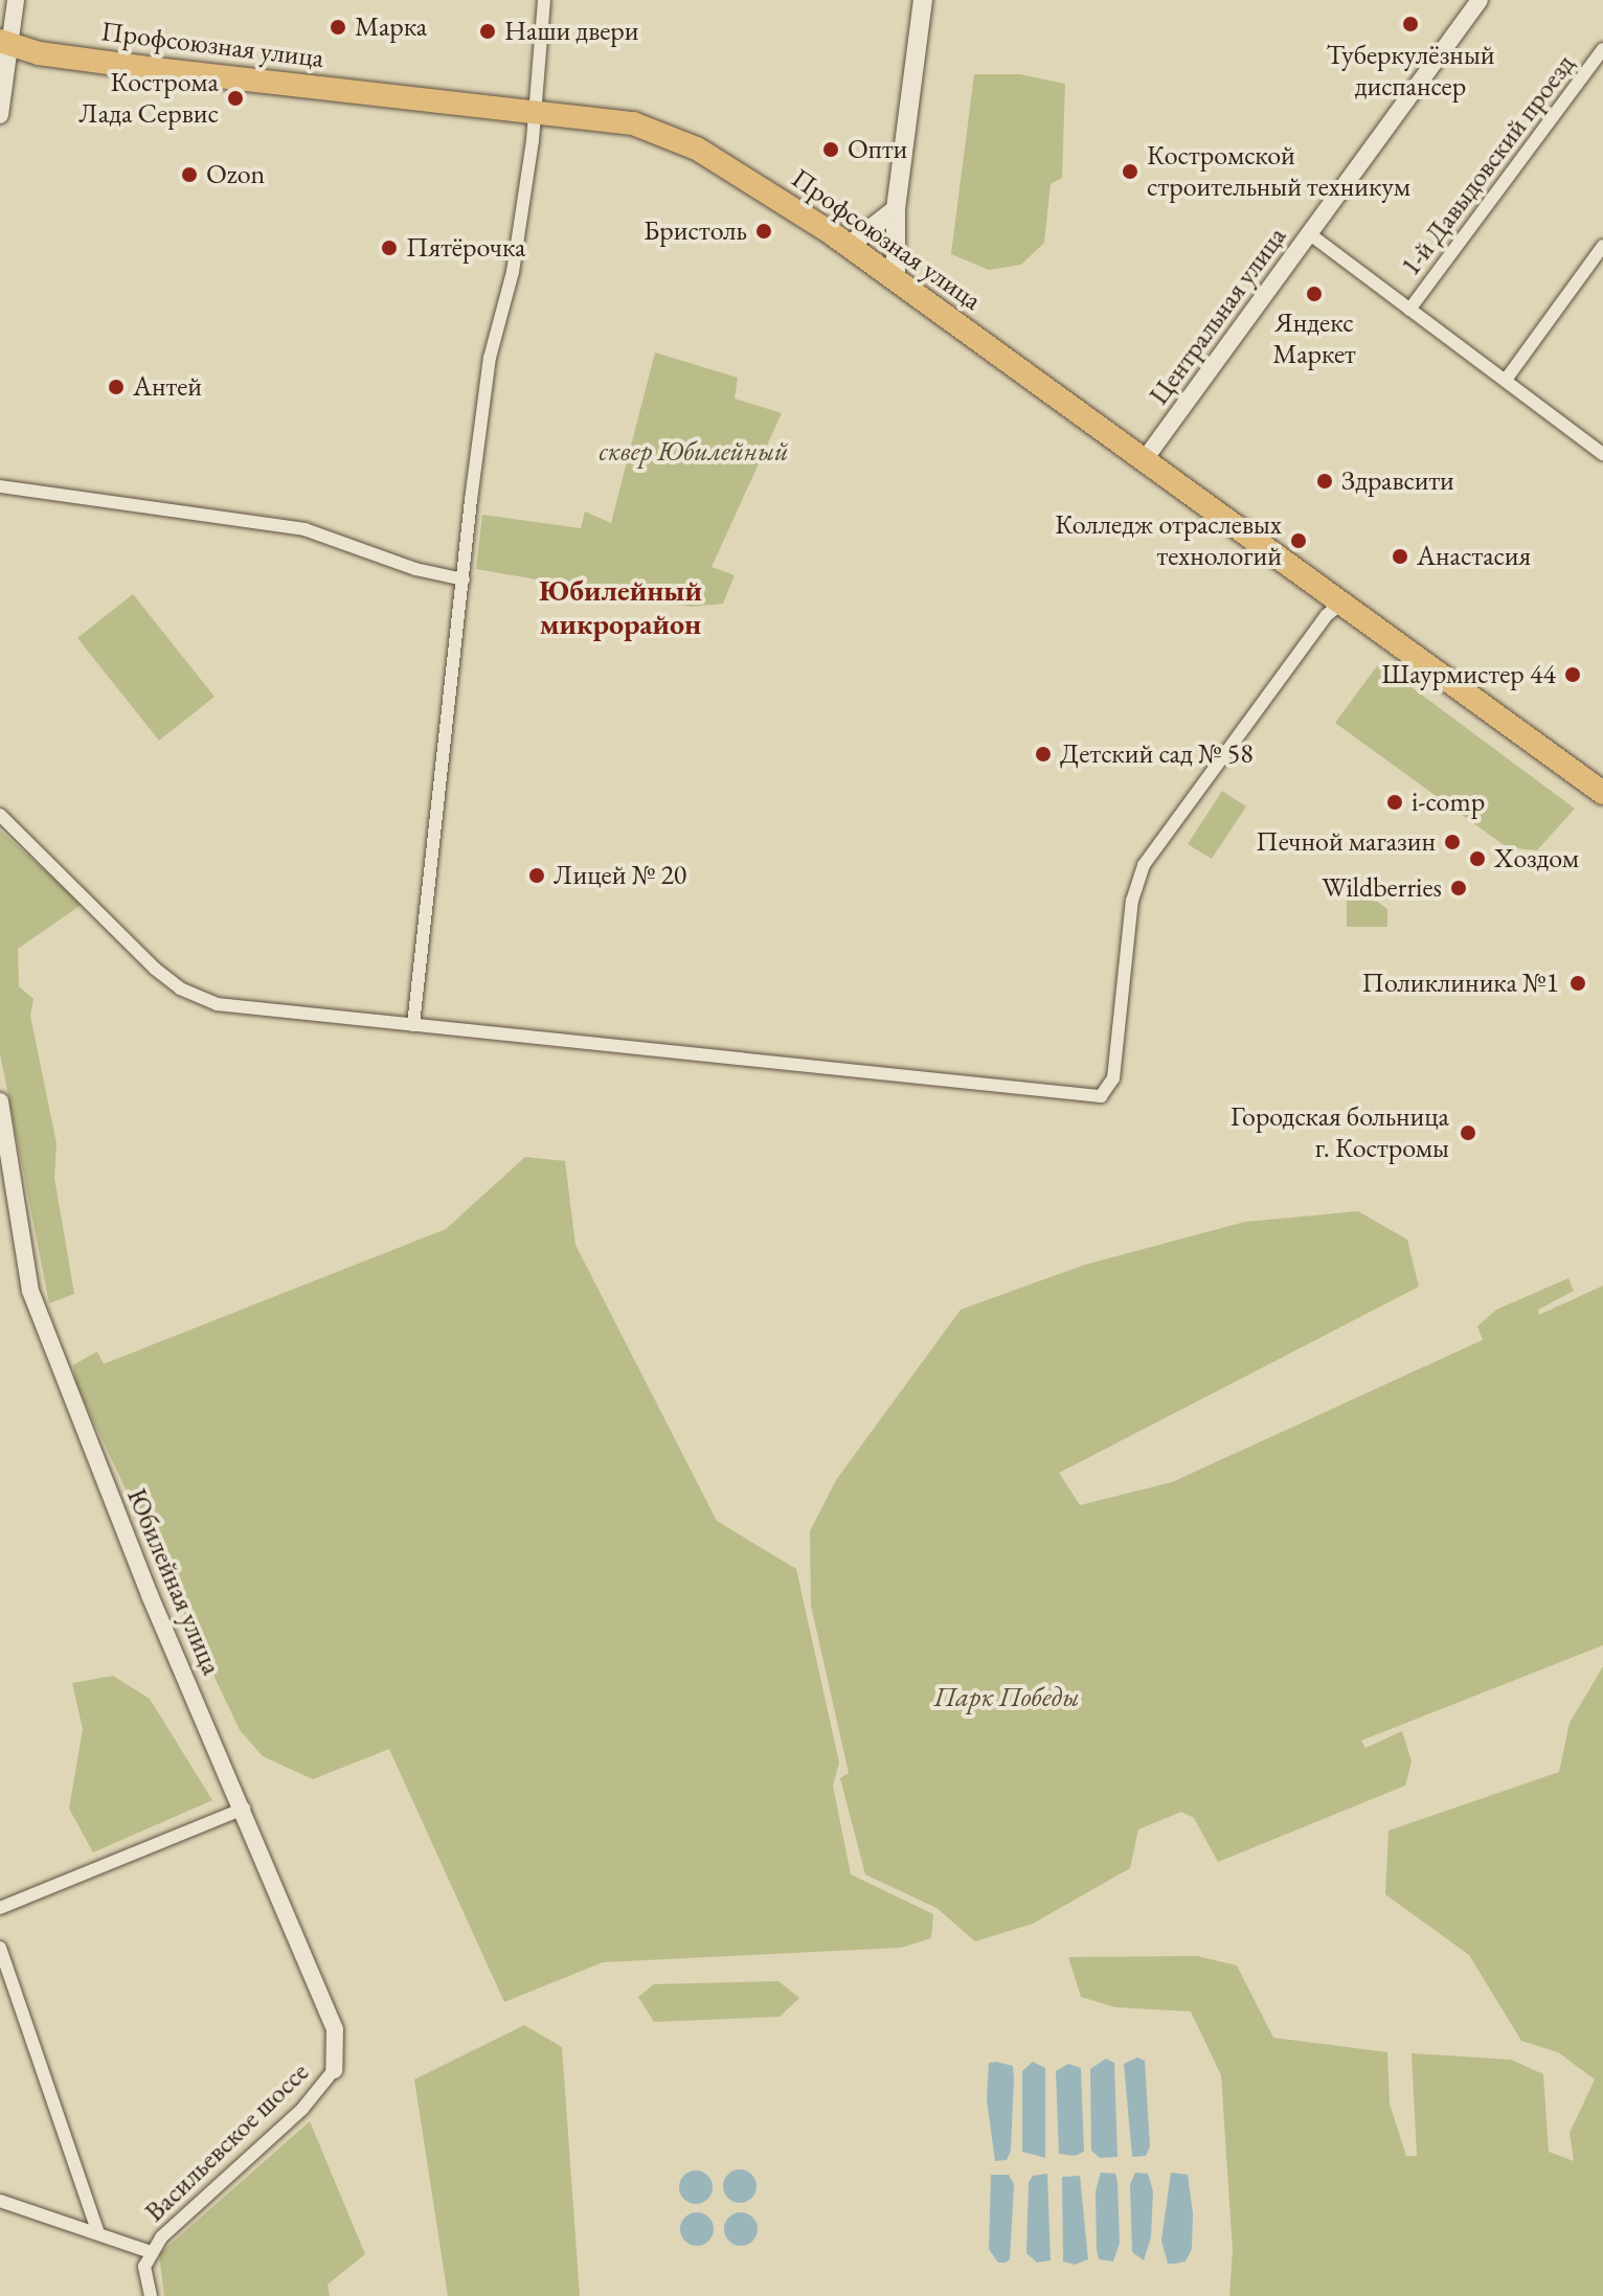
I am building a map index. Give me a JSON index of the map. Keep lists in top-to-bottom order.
{
  "streets": {
    "highway": ["Профсоюзная улица"],
    "street": [
      "1-й Давыдовский проезд",
      "Центральная улица",
      "Юбилейная улица",
      "Васильевское шоссе"
    ]
  },
  "crossings": [
    ["Профсоюзная улица", "Центральная улица"],
    ["Юбилейная улица", "Васильевское шоссе"]
  ],
  "districts": ["Юбилейный микрорайон"],
  "parks": ["сквер Юбилейный", "Парк Победы"],
  "places": [
    "Туберкулёзный диспансер",
    "Марка",
    "Наши двери",
    "Кострома Лада Сервис",
    "Опти",
    "Костромской строительный техникум",
    "Ozon",
    "Бристоль",
    "Пятёрочка",
    "Яндекс Маркет",
    "Антей",
    "Здравсити",
    "Колледж отраслевых технологий",
    "Анастасия",
    "Шаурмистер 44",
    "Детский сад № 58",
    "i-comp",
    "Печной магазин",
    "Хоздом",
    "Лицей № 20",
    "Wildberries",
    "Поликлиника №1",
    "Городская больница г. Костромы"
  ]
}
